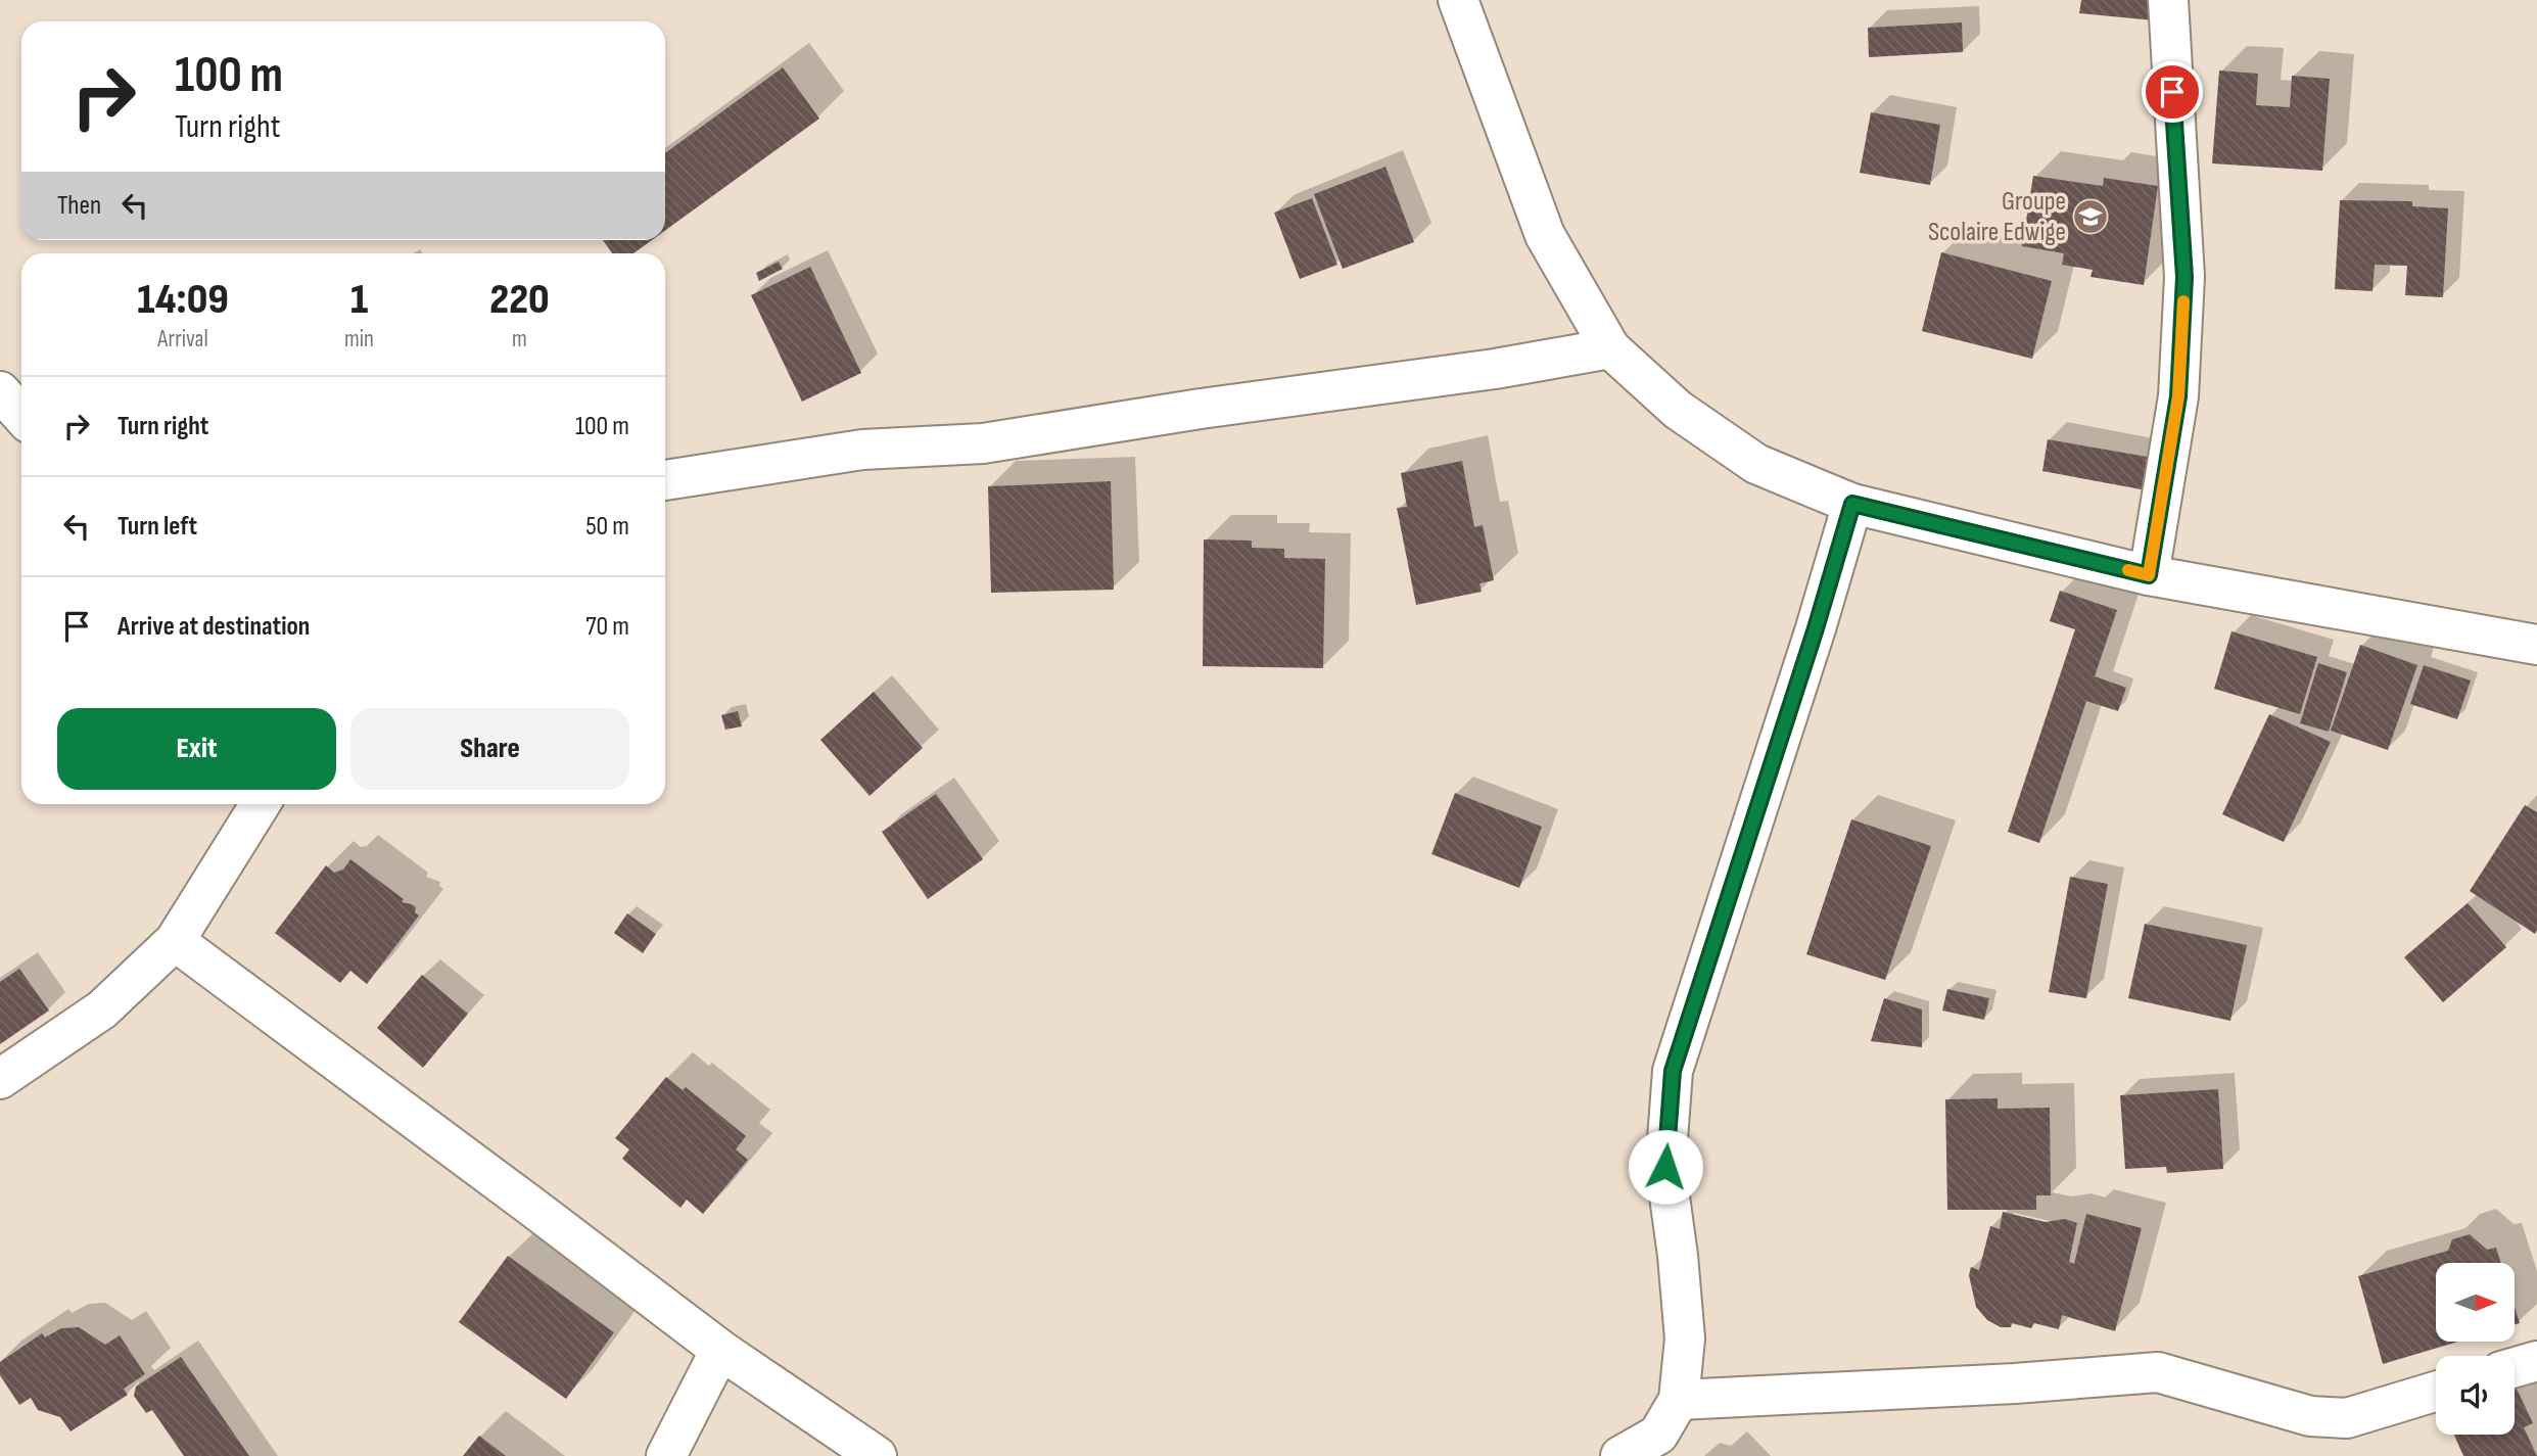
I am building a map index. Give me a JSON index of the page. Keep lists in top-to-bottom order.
{
  "places": {
    "school or university": ["Groupe Scolaire Edwige"]
  },
  "north": "right",
  "page": {
    "turn": ["100 m", "Turn right"],
    "then": "Then",
    "eta": [
      "14:09",
      "Arrival",
      "1",
      "min",
      "220",
      "m"
    ],
    "list": [
      {
        "name": "Turn right",
        "value": "100 m"
      },
      {
        "name": "Turn left",
        "value": "50 m"
      },
      {
        "name": "Arrive at destination",
        "value": "70 m"
      }
    ],
    "buttons": ["Exit", "Share"]
  }
}
